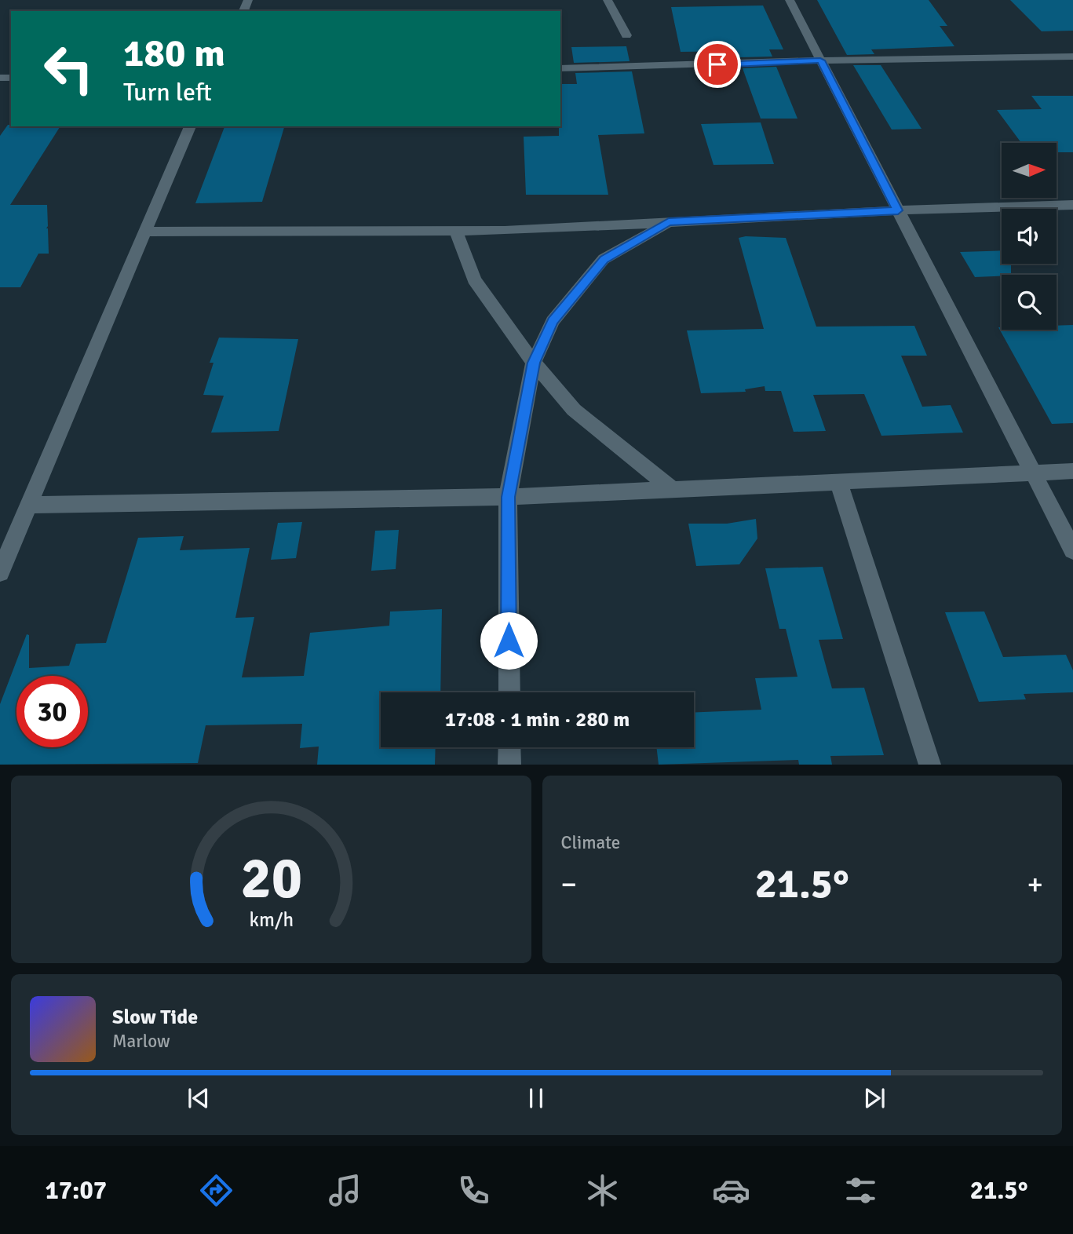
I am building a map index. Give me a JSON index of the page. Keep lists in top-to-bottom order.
{
  "north": "right",
  "page": {
    "turn": ["180 m", "Turn left"],
    "limit": "30",
    "trip": "17:08 · 1 min · 280 m",
    "tile": "Climate",
    "heat": ["−", "21.5°", "+"],
    "song": ["Slow Tide", "Marlow"],
    "tabs": ["17:07", "21.5°"],
    "gauge": ["20", "km/h"]
  }
}
